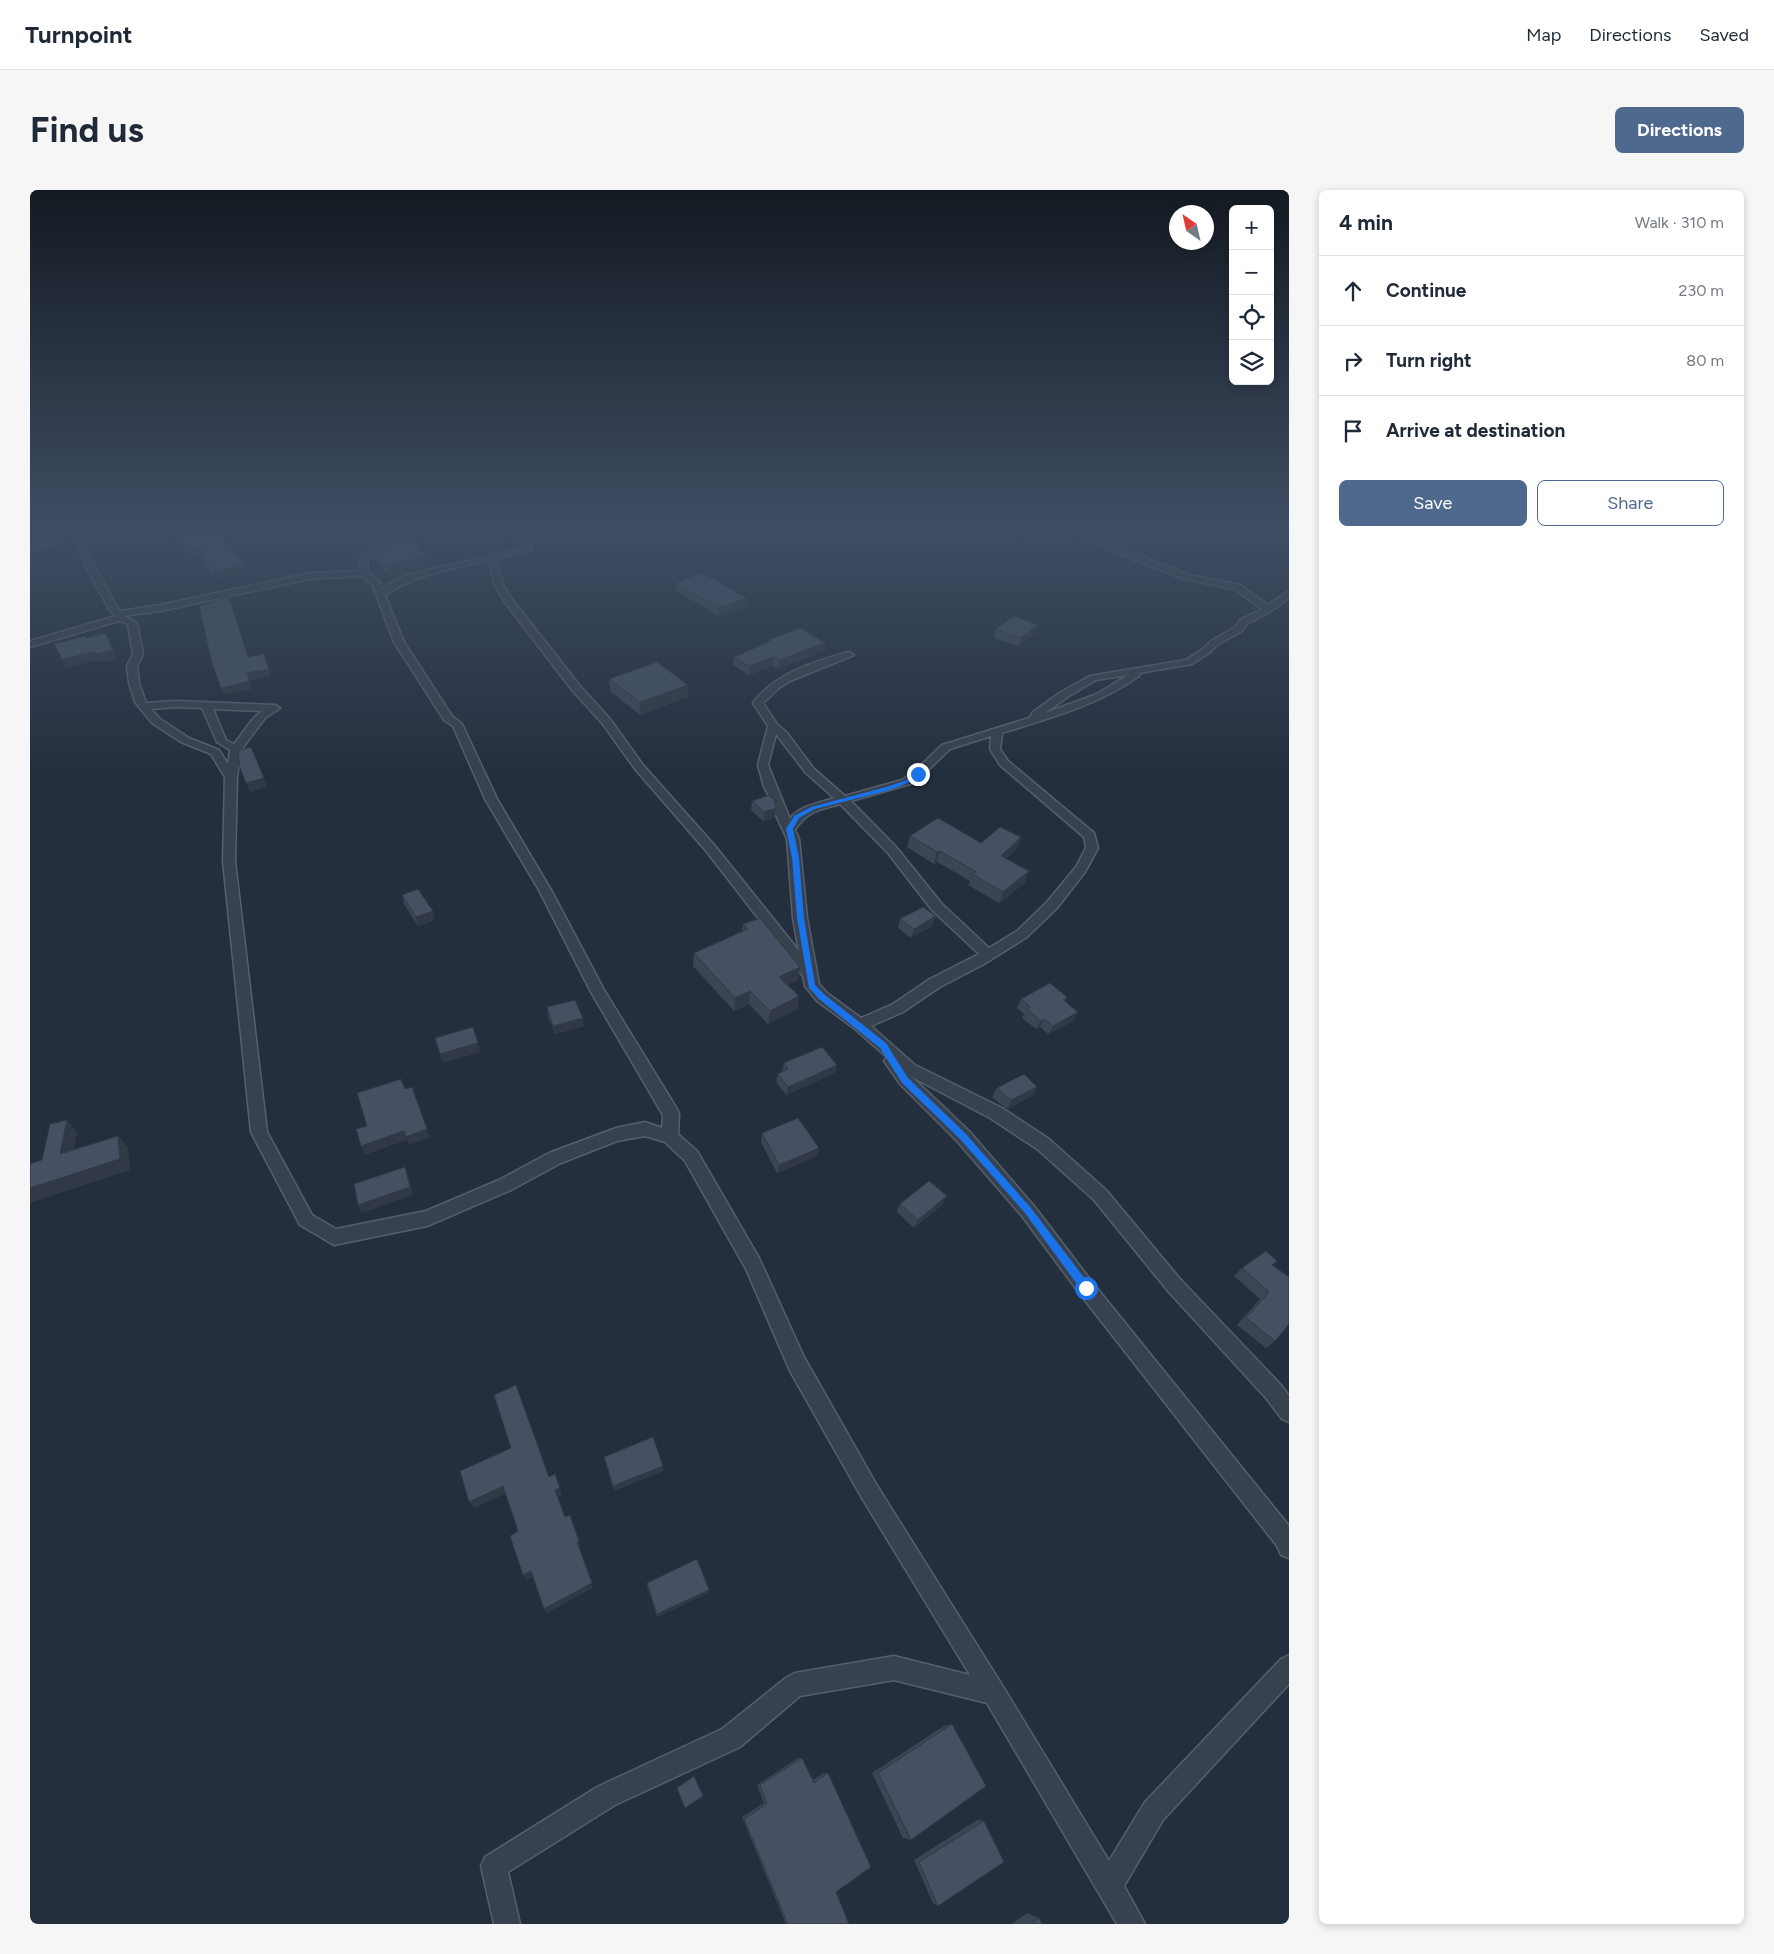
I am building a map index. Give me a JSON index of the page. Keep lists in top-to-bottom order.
{
  "north": "top left",
  "page": {
    "header": "Turnpoint",
    "nav": ["Map", "Directions", "Saved"],
    "buttons": [
      "Directions",
      ["Save", "Share"]
    ],
    "title": "Find us",
    "heading": ["4 min", "Walk · 310 m"],
    "map_buttons": ["+", "−"],
    "list": [
      ["Continue", "230 m"],
      ["Turn right", "80 m"],
      "Arrive at destination"
    ]
  }
}
